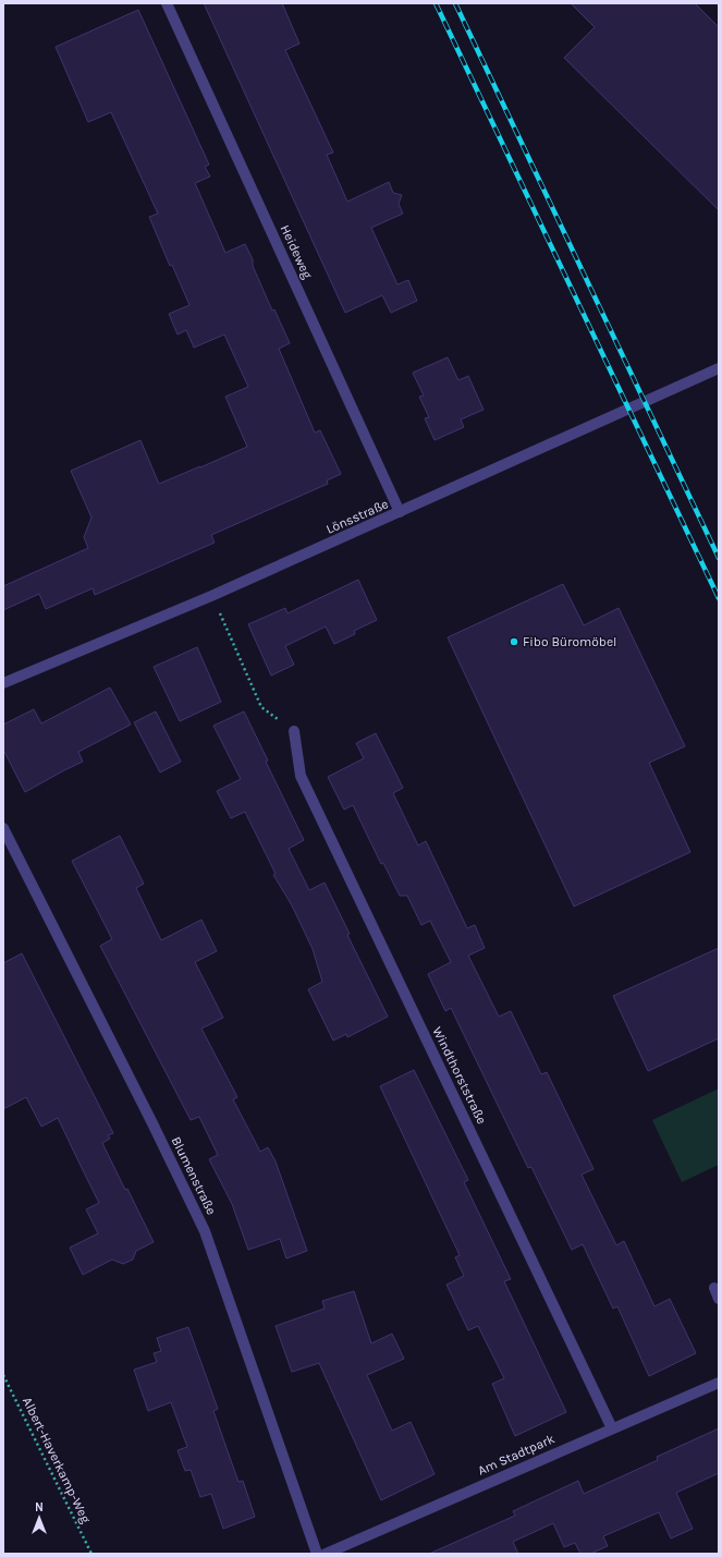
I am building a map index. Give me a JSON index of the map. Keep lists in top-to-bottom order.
{
  "streets": {
    "street": [
      "Heideweg",
      "Lönsstraße",
      "Windthorststraße",
      "Blumenstraße",
      "Am Stadtpark"
    ],
    "path": ["Albert-Haverkamp-Weg"]
  },
  "crossings": [
    ["Heideweg", "Lönsstraße"],
    ["Windthorststraße", "Am Stadtpark"]
  ],
  "places": ["Fibo Büromöbel"],
  "north": "top"
}
